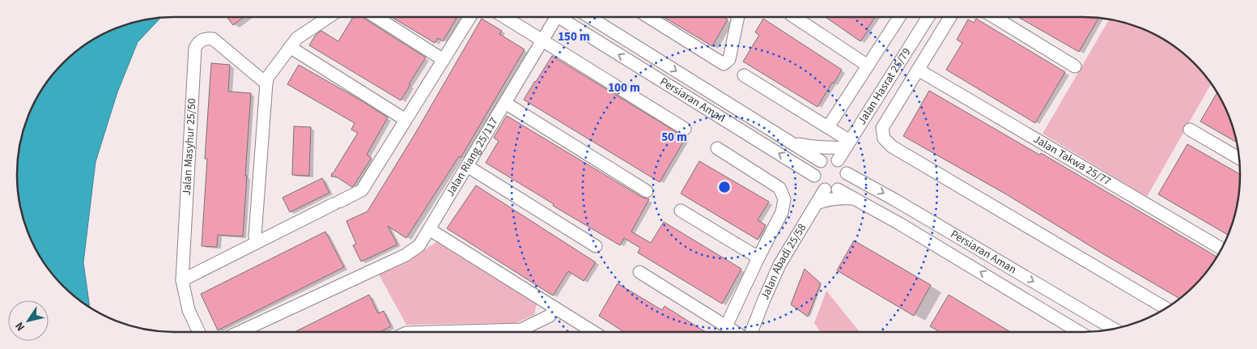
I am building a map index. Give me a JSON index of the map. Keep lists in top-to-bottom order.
{
  "streets": {
    "street": [
      "Jalan Hasrat 25/79",
      "Persiaran Aman",
      "Jalan Masyhur 25/50",
      "Jalan Riang 25/117",
      "Jalan Takwa 25/77",
      "Jalan Abadi 25/58"
    ]
  },
  "crossings": [
    ["Jalan Hasrat 25/79", "Persiaran Aman"],
    ["Jalan Hasrat 25/79", "Jalan Abadi 25/58"],
    ["Persiaran Aman", "Jalan Abadi 25/58"]
  ],
  "north": "bottom left",
  "rings": ["150 m", "100 m", "50 m"]
}
